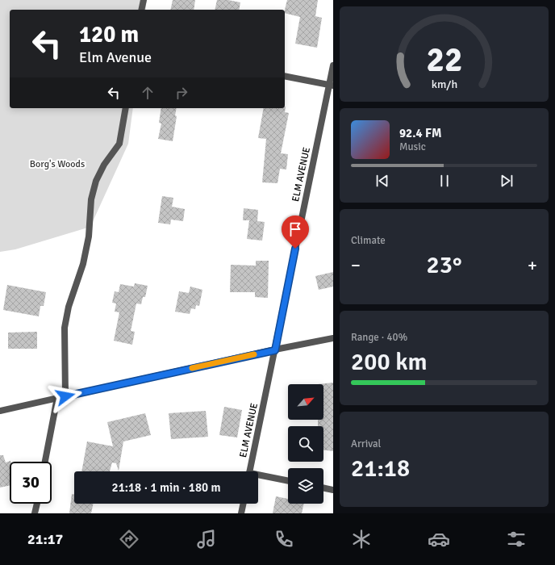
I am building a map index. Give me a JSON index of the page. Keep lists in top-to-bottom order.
{
  "streets": {
    "street": ["ELM AVENUE"]
  },
  "parks": ["Borg's Woods"],
  "north": "top right",
  "page": {
    "turn": ["120 m", "Elm Avenue"],
    "song": ["92.4 FM", "Music"],
    "tile": [
      "Climate",
      ["Range · 40%", "200 km"],
      ["Arrival", "21:18"]
    ],
    "heat": ["−", "23°", "+"],
    "limit": "30",
    "trip": "21:18 · 1 min · 180 m",
    "tabs": "21:17",
    "gauge": ["22", "km/h"]
  }
}
